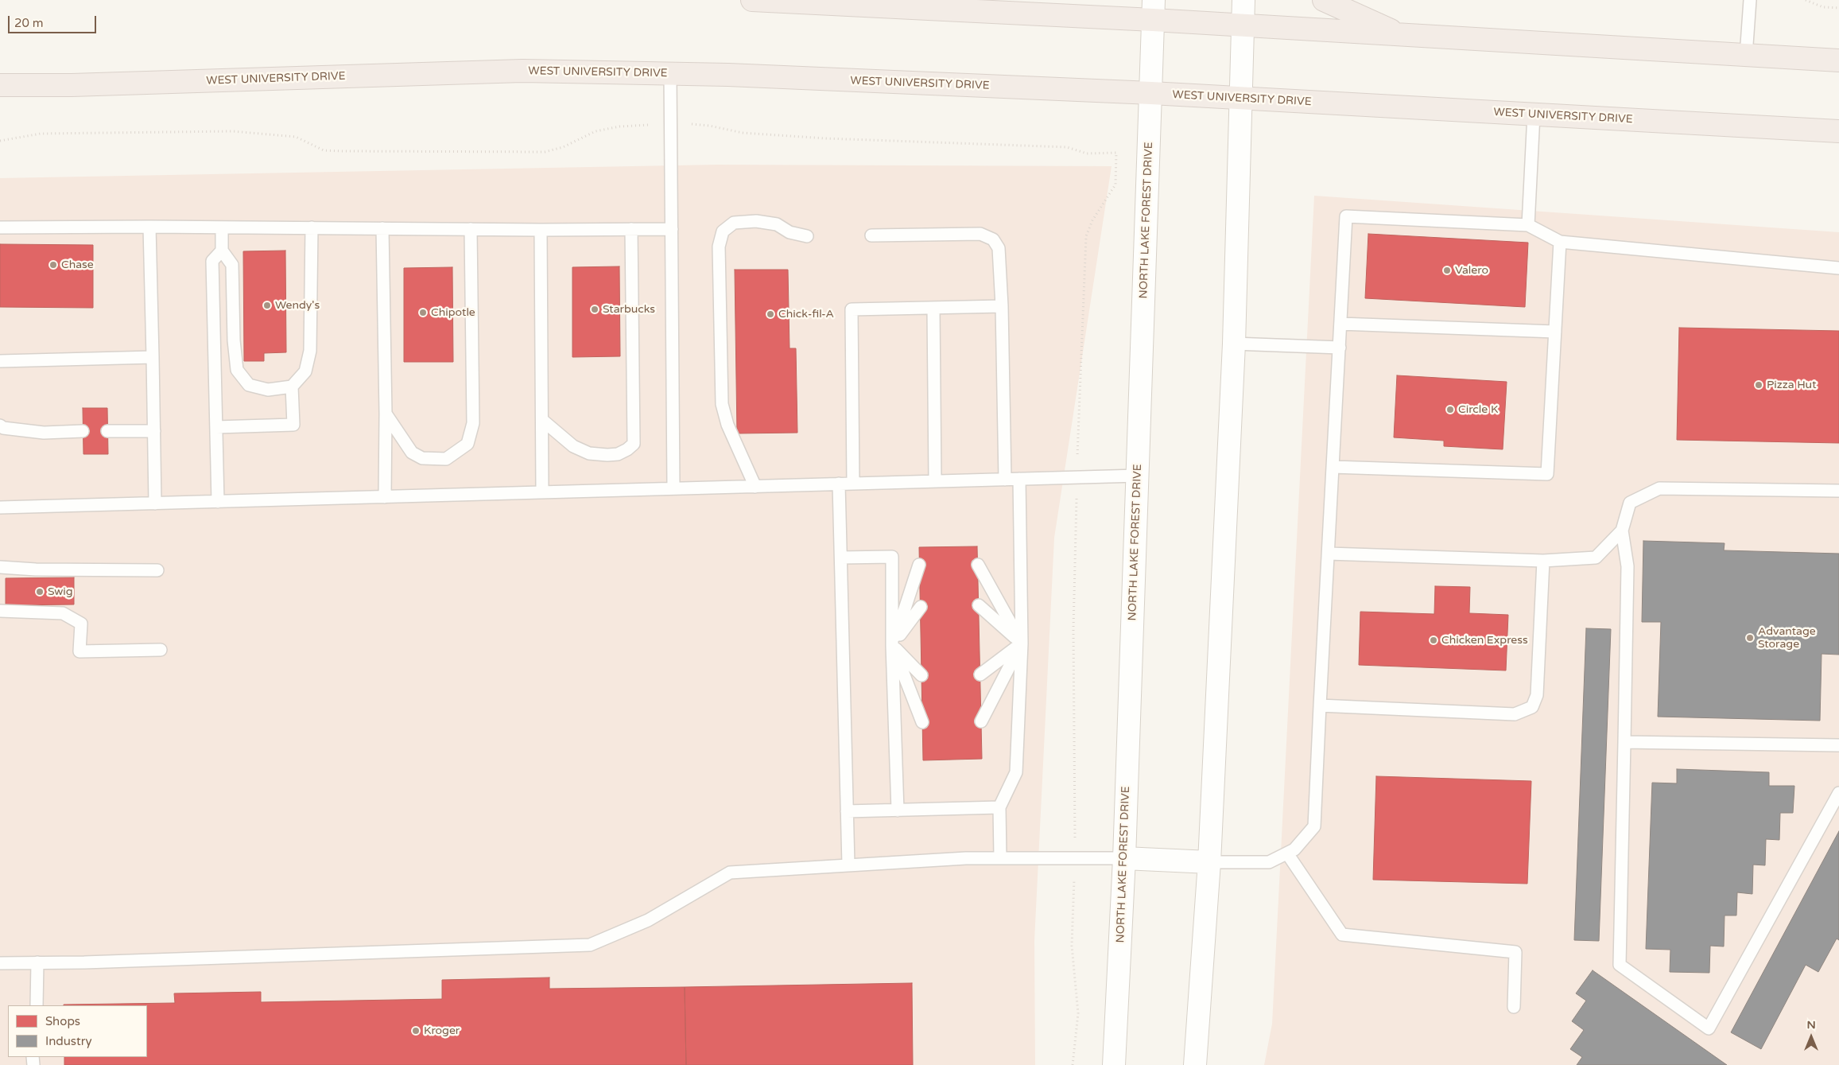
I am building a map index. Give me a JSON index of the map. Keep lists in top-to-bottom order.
{
  "streets": {
    "highway": ["WEST UNIVERSITY DRIVE"],
    "main road": ["NORTH LAKE FOREST DRIVE"]
  },
  "crossings": [
    ["WEST UNIVERSITY DRIVE", "NORTH LAKE FOREST DRIVE"]
  ],
  "places": [
    "Chase",
    "Valero",
    "Wendy's",
    "Starbucks",
    "Chipotle",
    "Chick-fil-A",
    "Pizza Hut",
    "Circle K",
    "Swig",
    "Advantage Storage",
    "Chicken Express",
    "Kroger"
  ],
  "legend": ["Shops", "Industry"],
  "scale_bar": "20 m",
  "north": "top"
}
